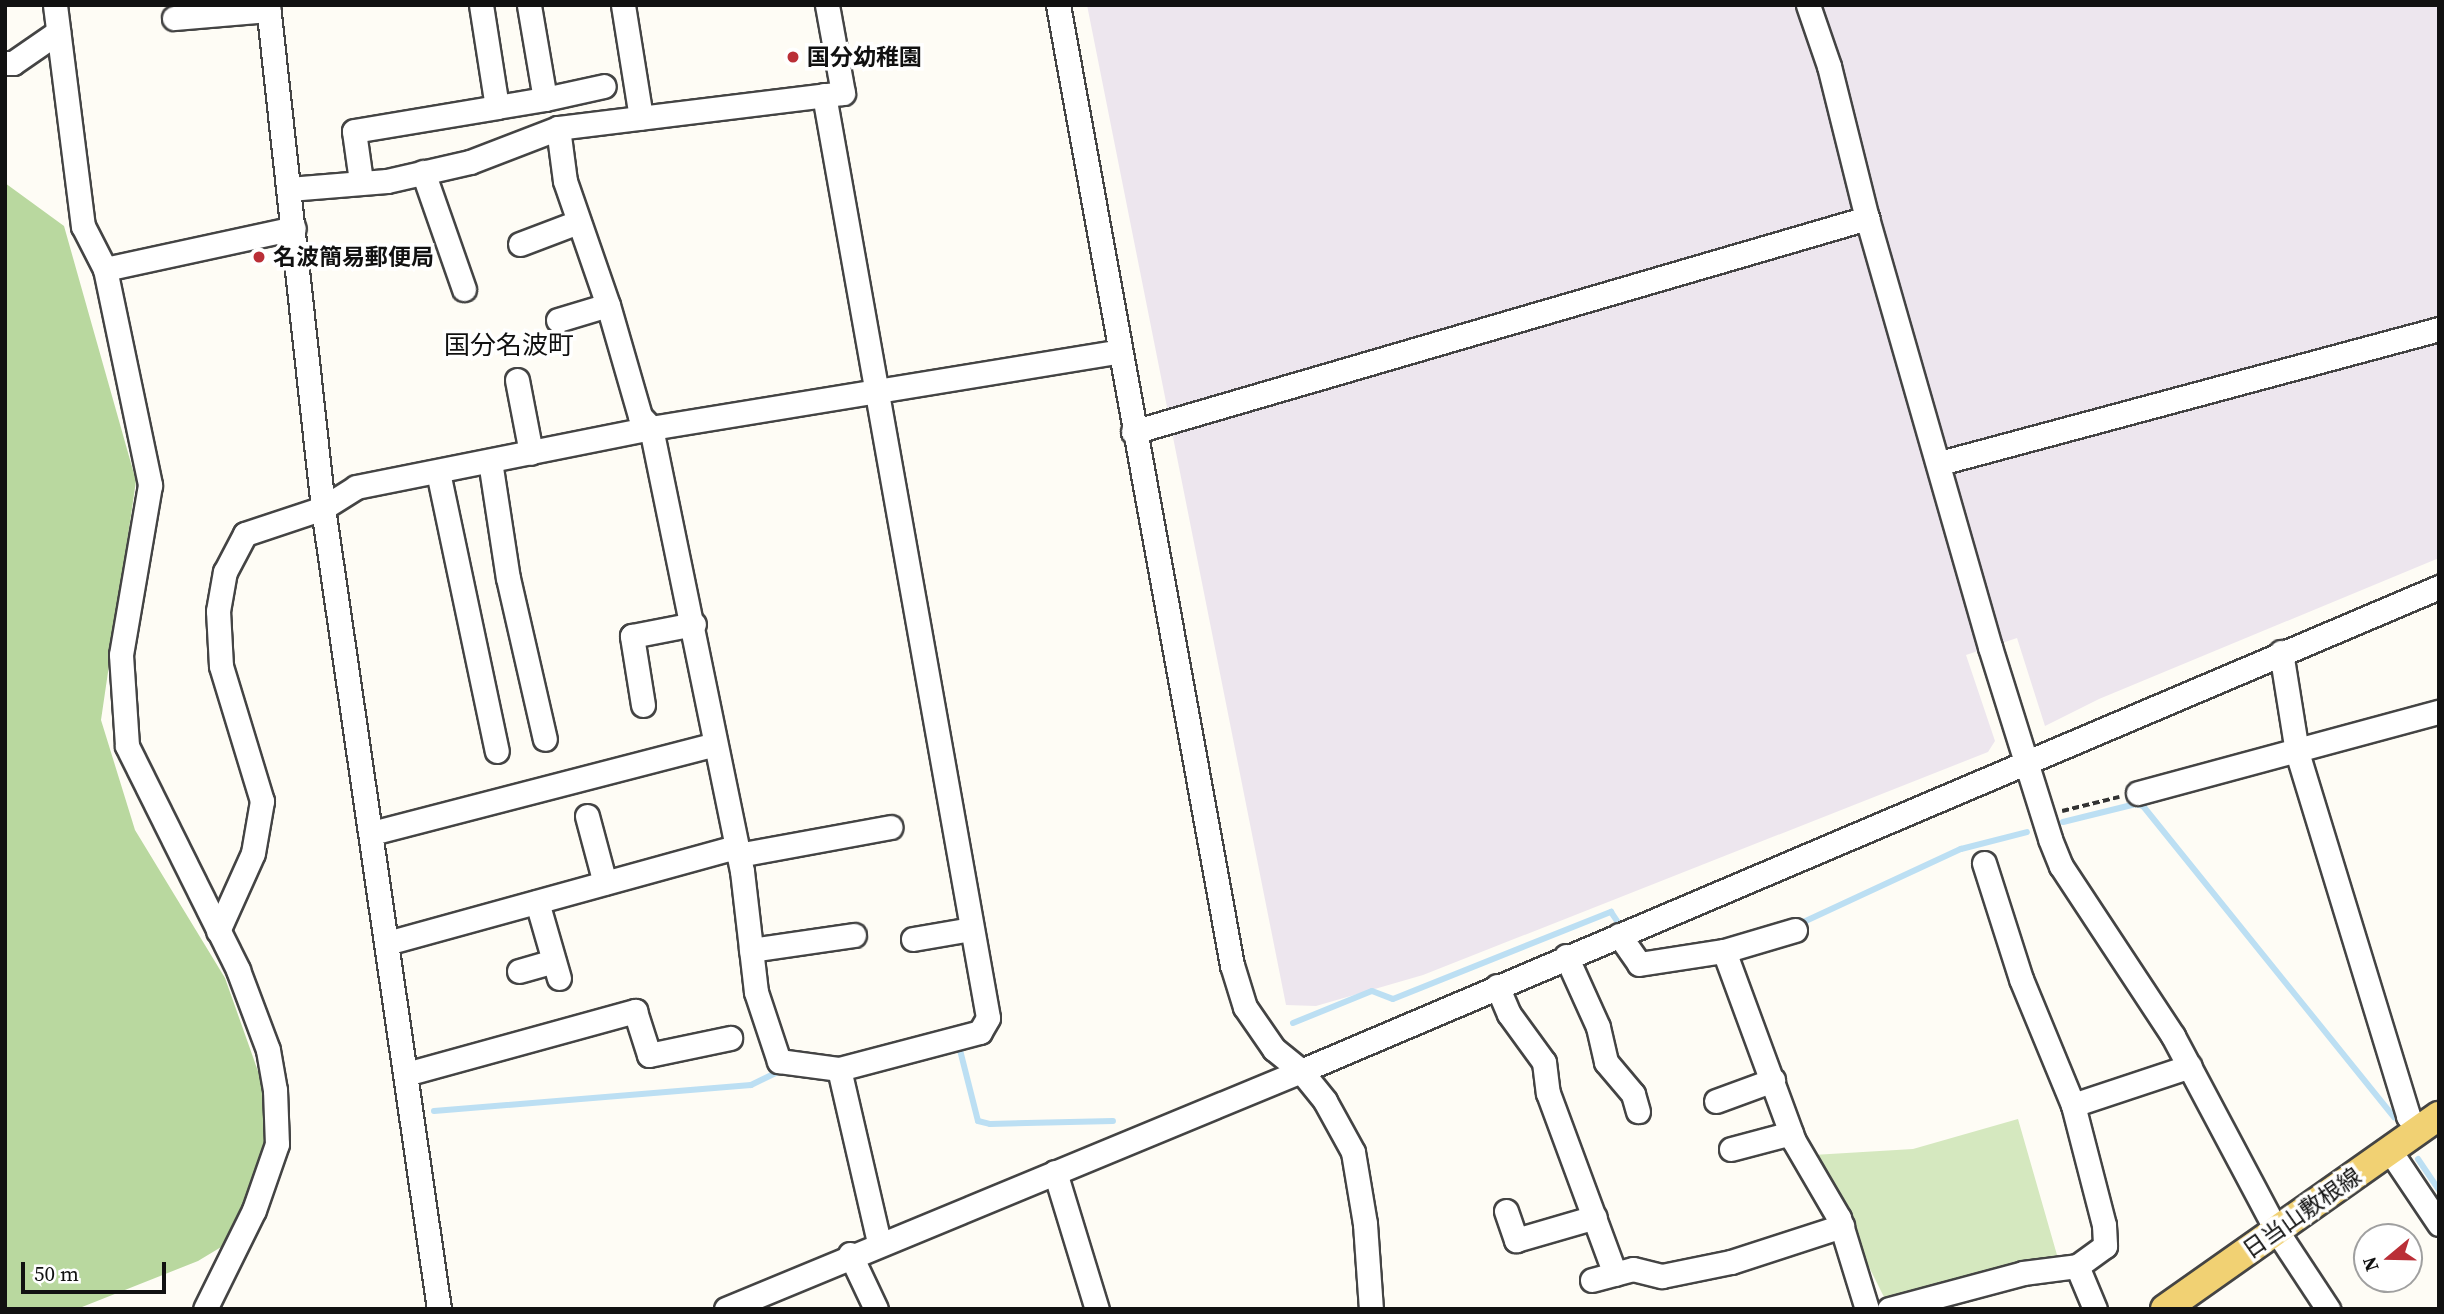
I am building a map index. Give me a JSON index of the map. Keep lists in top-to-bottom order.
{
  "streets": {
    "main road": ["日当山敷根線"]
  },
  "districts": ["国分名波町"],
  "places": ["国分幼稚園", "名波簡易郵便局"],
  "scale_bar": "50 m",
  "north": "left"
}
